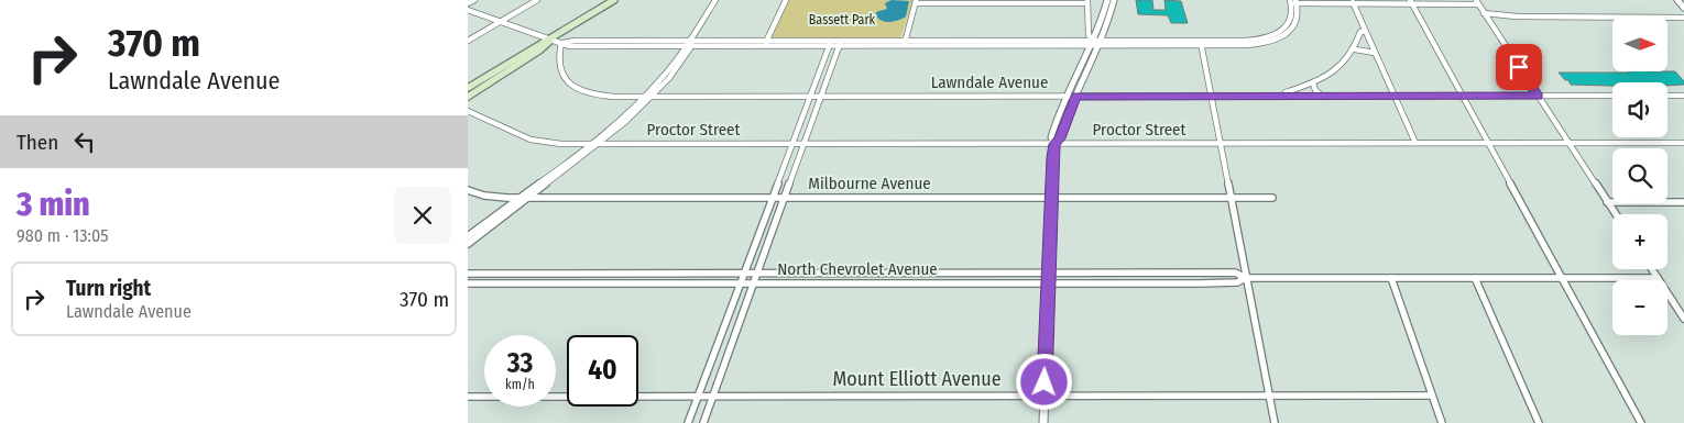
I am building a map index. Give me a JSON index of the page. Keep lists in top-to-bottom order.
{
  "streets": {
    "street": [
      "Lawndale Avenue",
      "Proctor Street",
      "Milbourne Avenue",
      "North Chevrolet Avenue",
      "Mount Elliott Avenue"
    ]
  },
  "parks": ["Bassett Park"],
  "north": "right",
  "page": {
    "turn": ["370 m", "Lawndale Avenue"],
    "map_buttons": ["+", "−"],
    "then": "Then",
    "heading": ["3 min", "980 m · 13:05"],
    "list": [
      {
        "name": "Turn right",
        "note": "Lawndale Avenue",
        "value": "370 m"
      }
    ],
    "speed": "33 km/h",
    "limit": "40"
  }
}
